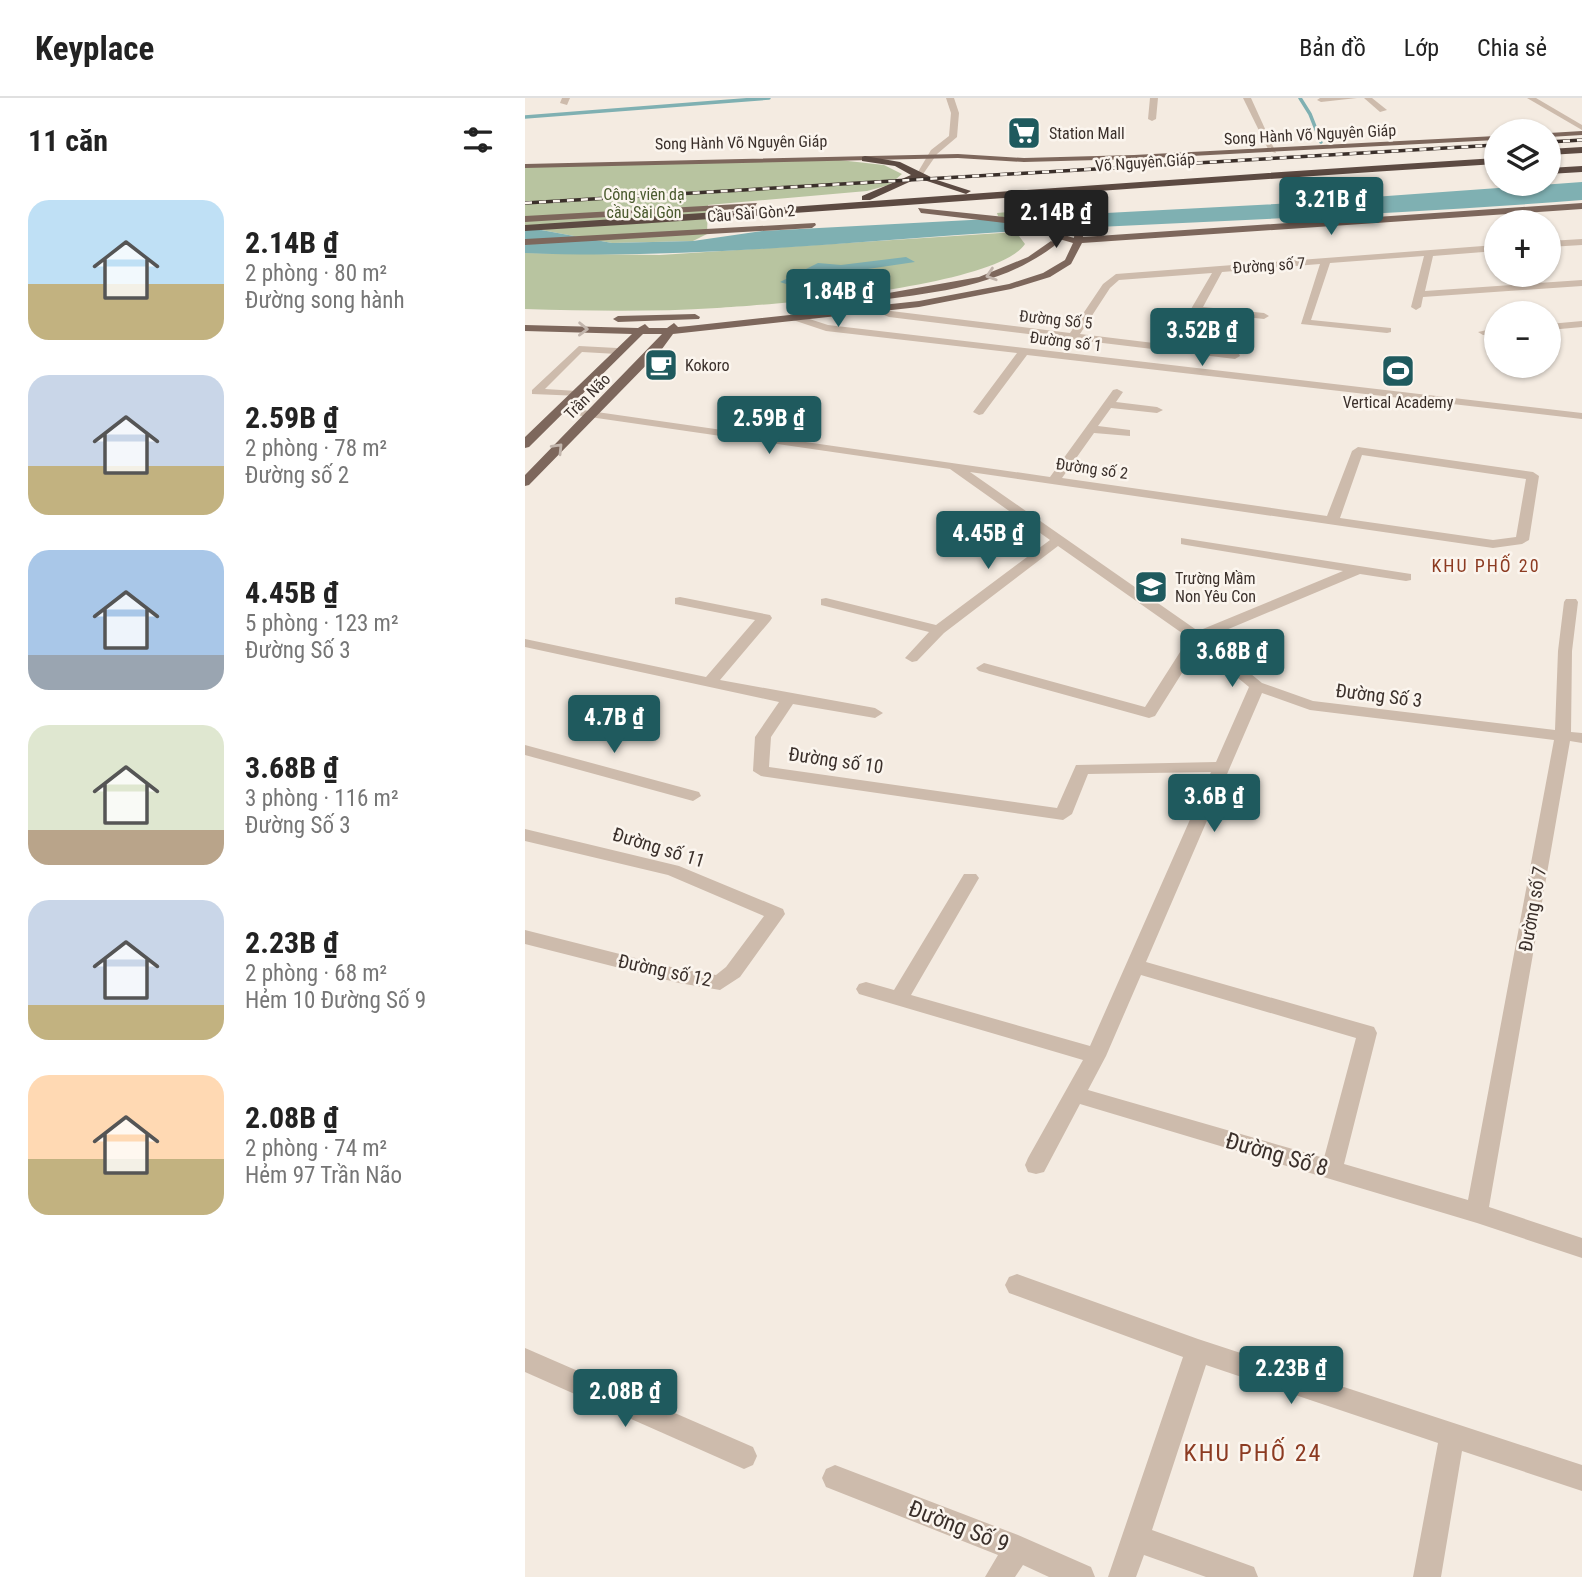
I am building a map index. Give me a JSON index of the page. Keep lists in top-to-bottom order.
{
  "streets": {
    "highway": ["Võ Nguyên Giáp", "Cầu Sài Gòn 2"],
    "main road": ["Song Hành Võ Nguyên Giáp", "Trần Não"],
    "street": [
      "Đường số 7",
      "Đường Số 5",
      "Đường số 1",
      "Đường số 2",
      "Đường Số 3",
      "Đường số 10",
      "Đường số 11",
      "Đường số 12",
      "Đường Số 8",
      "Đường Số 9"
    ]
  },
  "crossings": [
    ["Võ Nguyên Giáp", "Cầu Sài Gòn 2"],
    ["Đường số 7", "Đường Số 5"],
    ["Đường số 7", "Đường Số 3"],
    ["Đường số 7", "Đường Số 8"],
    ["Trần Não", "Đường số 2"],
    ["Đường số 2", "Đường Số 3"],
    ["Đường số 11", "Đường số 12"]
  ],
  "districts": ["KHU PHỐ 20", "KHU PHỐ 24"],
  "parks": ["Công viên dạ cầu Sài Gòn"],
  "places": {
    "supermarket": ["Station Mall"],
    "cafe": ["Kokoro"],
    "sports": ["Vertical Academy"],
    "school or university": ["Trường Mầm Non Yêu Con"]
  },
  "page": {
    "header": "Keyplace",
    "nav": ["Bản đồ", "Lớp", "Chia sẻ"],
    "heading": "11 căn",
    "map_buttons": ["+", "−"],
    "price": [
      "3.21B ₫",
      "2.14B ₫",
      "1.84B ₫",
      "3.52B ₫",
      "2.59B ₫",
      "4.45B ₫",
      "3.68B ₫",
      "4.7B ₫",
      "3.6B ₫",
      "2.23B ₫",
      "2.08B ₫"
    ],
    "list": [
      {
        "name": "2.14B ₫",
        "note": "2 phòng · 80 m² · Đường song hành"
      },
      {
        "name": "2.59B ₫",
        "note": "2 phòng · 78 m² · Đường số 2"
      },
      {
        "name": "4.45B ₫",
        "note": "5 phòng · 123 m² · Đường Số 3"
      },
      {
        "name": "3.68B ₫",
        "note": "3 phòng · 116 m² · Đường Số 3"
      },
      {
        "name": "2.23B ₫",
        "note": "2 phòng · 68 m² · Hẻm 10 Đường Số 9"
      },
      {
        "name": "2.08B ₫",
        "note": "2 phòng · 74 m² · Hẻm 97 Trần Não"
      }
    ]
  }
}
